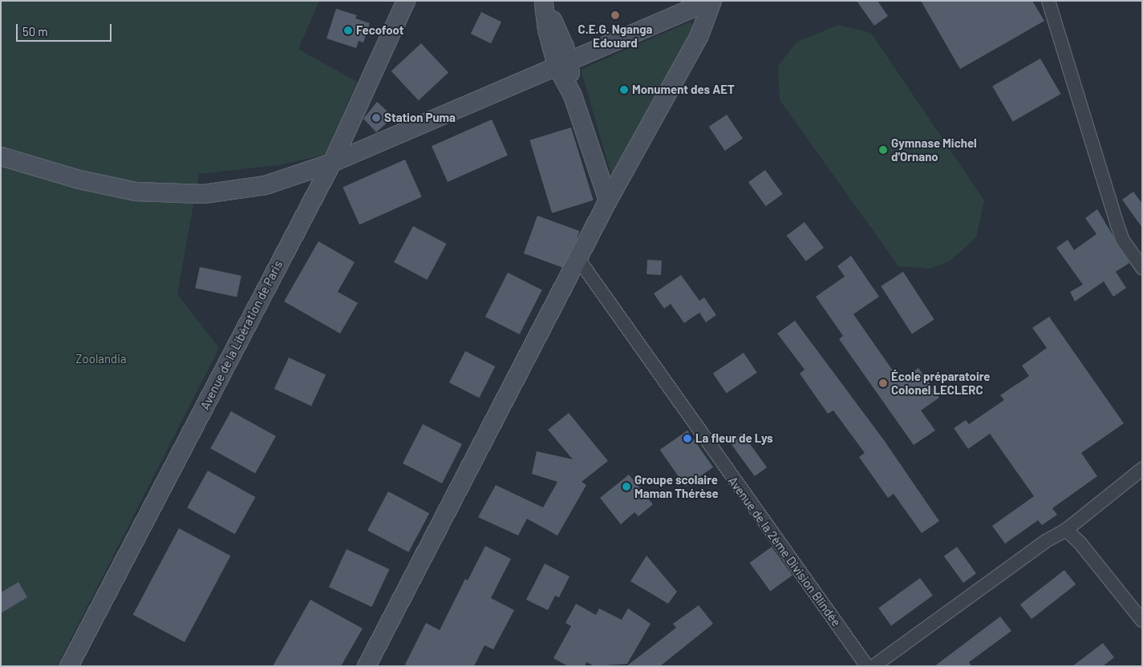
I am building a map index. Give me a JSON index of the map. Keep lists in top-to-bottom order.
{
  "streets": {
    "street": ["Avenue de la Libération de Paris", "Avenue de la 2ème Division Blindée"]
  },
  "parks": ["Zoolandia"],
  "places": [
    "C.E.G. Nganga Edouard",
    "Fecofoot",
    "Monument des AET",
    "Station Puma",
    "Gymnase Michel d'Ornano",
    "École préparatoire Colonel LECLERC",
    "La fleur de Lys",
    "Groupe scolaire Maman Thérèse"
  ],
  "scale_bar": "50 m"
}
